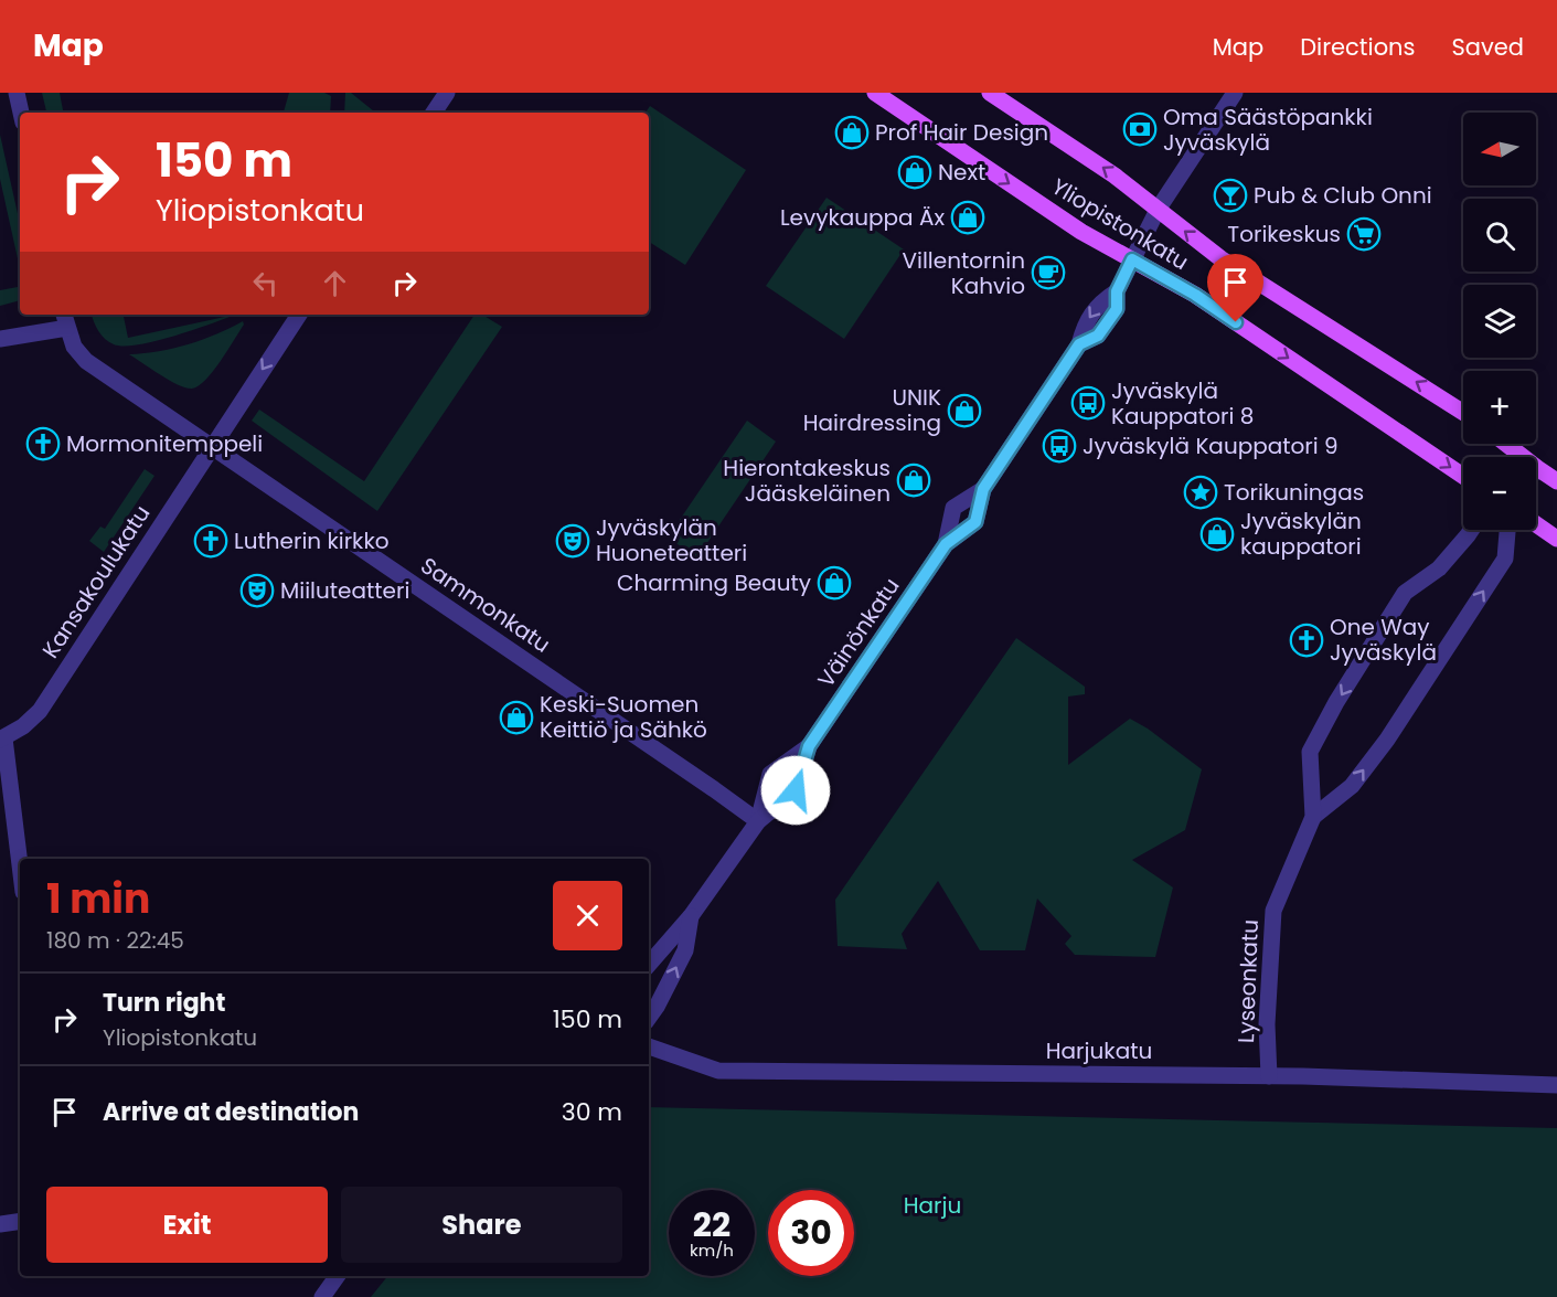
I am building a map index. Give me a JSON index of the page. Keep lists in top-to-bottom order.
{
  "streets": {
    "main road": ["Yliopistonkatu"],
    "street": [
      "Kansakoulukatu",
      "Sammonkatu",
      "Väinönkatu",
      "Lyseonkatu",
      "Harjukatu"
    ]
  },
  "crossings": [
    ["Yliopistonkatu", "Väinönkatu"],
    ["Kansakoulukatu", "Sammonkatu"],
    ["Sammonkatu", "Väinönkatu"],
    ["Lyseonkatu", "Harjukatu"]
  ],
  "parks": ["Harju"],
  "places": {
    "bank": ["Oma Säästöpankki Jyväskylä"],
    "shop": [
      "Prof Hair Design",
      "Next",
      "Levykauppa Äx",
      "UNIK Hairdressing",
      "Hierontakeskus Jääskeläinen",
      "Jyväskylän kauppatori",
      "Charming Beauty",
      "Keski-Suomen Keittiö ja Sähkö"
    ],
    "bar": ["Pub & Club Onni"],
    "supermarket": ["Torikeskus"],
    "cafe": ["Villentornin Kahvio"],
    "bus stop": ["Jyväskylä Kauppatori 8", "Jyväskylä Kauppatori 9"],
    "church": ["Mormonitemppeli", "Lutherin kirkko", "One Way Jyväskylä"],
    "place": ["Torikuningas"],
    "theatre": ["Jyväskylän Huoneteatteri", "Miiluteatteri"]
  },
  "north": "left",
  "page": {
    "header": "Map",
    "nav": ["Map", "Directions", "Saved"],
    "map_buttons": ["+", "−"],
    "turn": ["150 m", "Yliopistonkatu"],
    "heading": ["1 min", "180 m · 22:45"],
    "list": [
      {
        "name": "Turn right",
        "note": "Yliopistonkatu",
        "value": "150 m"
      },
      {
        "name": "Arrive at destination",
        "value": "30 m"
      }
    ],
    "buttons": ["Exit", "Share"],
    "speed": "22 km/h",
    "limit": "30"
  }
}
